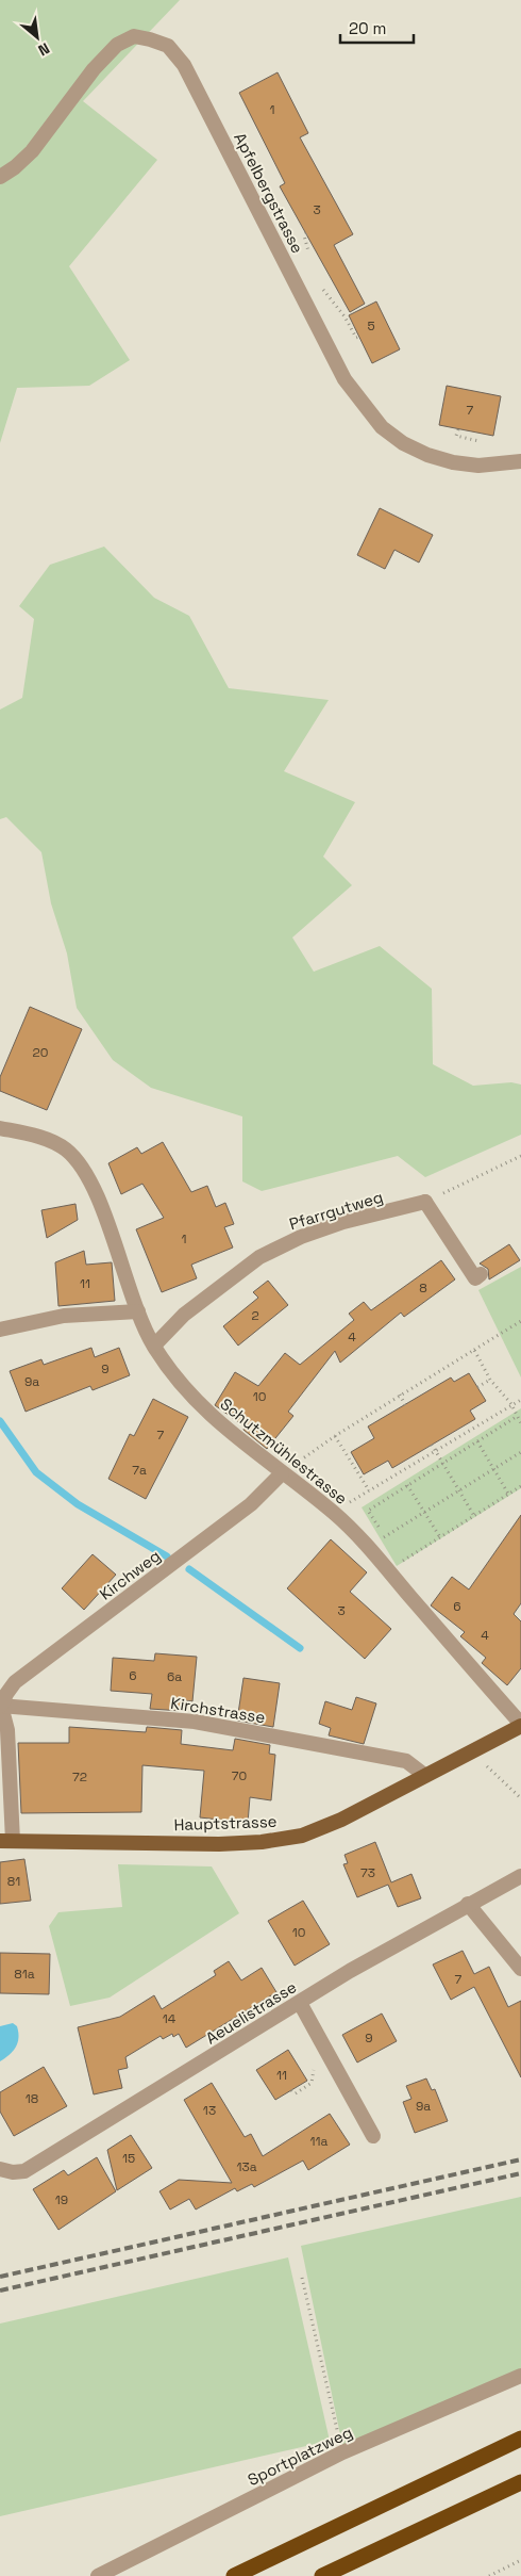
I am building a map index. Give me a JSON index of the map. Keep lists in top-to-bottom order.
{
  "streets": {
    "main road": ["Hauptstrasse"],
    "street": [
      "Apfelbergstrasse",
      "Pfarrgutweg",
      "Schutzmühlestrasse",
      "Kirchweg",
      "Kirchstrasse",
      "Aeuelistrasse",
      "Sportplatzweg"
    ]
  },
  "crossings": [
    ["Pfarrgutweg", "Schutzmühlestrasse"],
    ["Schutzmühlestrasse", "Kirchweg"],
    ["Schutzmühlestrasse", "Hauptstrasse"],
    ["Kirchweg", "Kirchstrasse"],
    ["Kirchstrasse", "Hauptstrasse"]
  ],
  "house_numbers": [
    "1",
    "3",
    "5",
    "7",
    "20",
    "1",
    "11",
    "8",
    "2",
    "4",
    "9",
    "9a",
    "10",
    "7",
    "7a",
    "6",
    "3",
    "4",
    "6",
    "6a",
    "70",
    "72",
    "73",
    "81",
    "10",
    "81a",
    "7",
    "14",
    "9",
    "11",
    "18",
    "9a",
    "13",
    "11a",
    "15",
    "13a",
    "19"
  ],
  "scale_bar": "20 m",
  "north": "bottom right"
}
